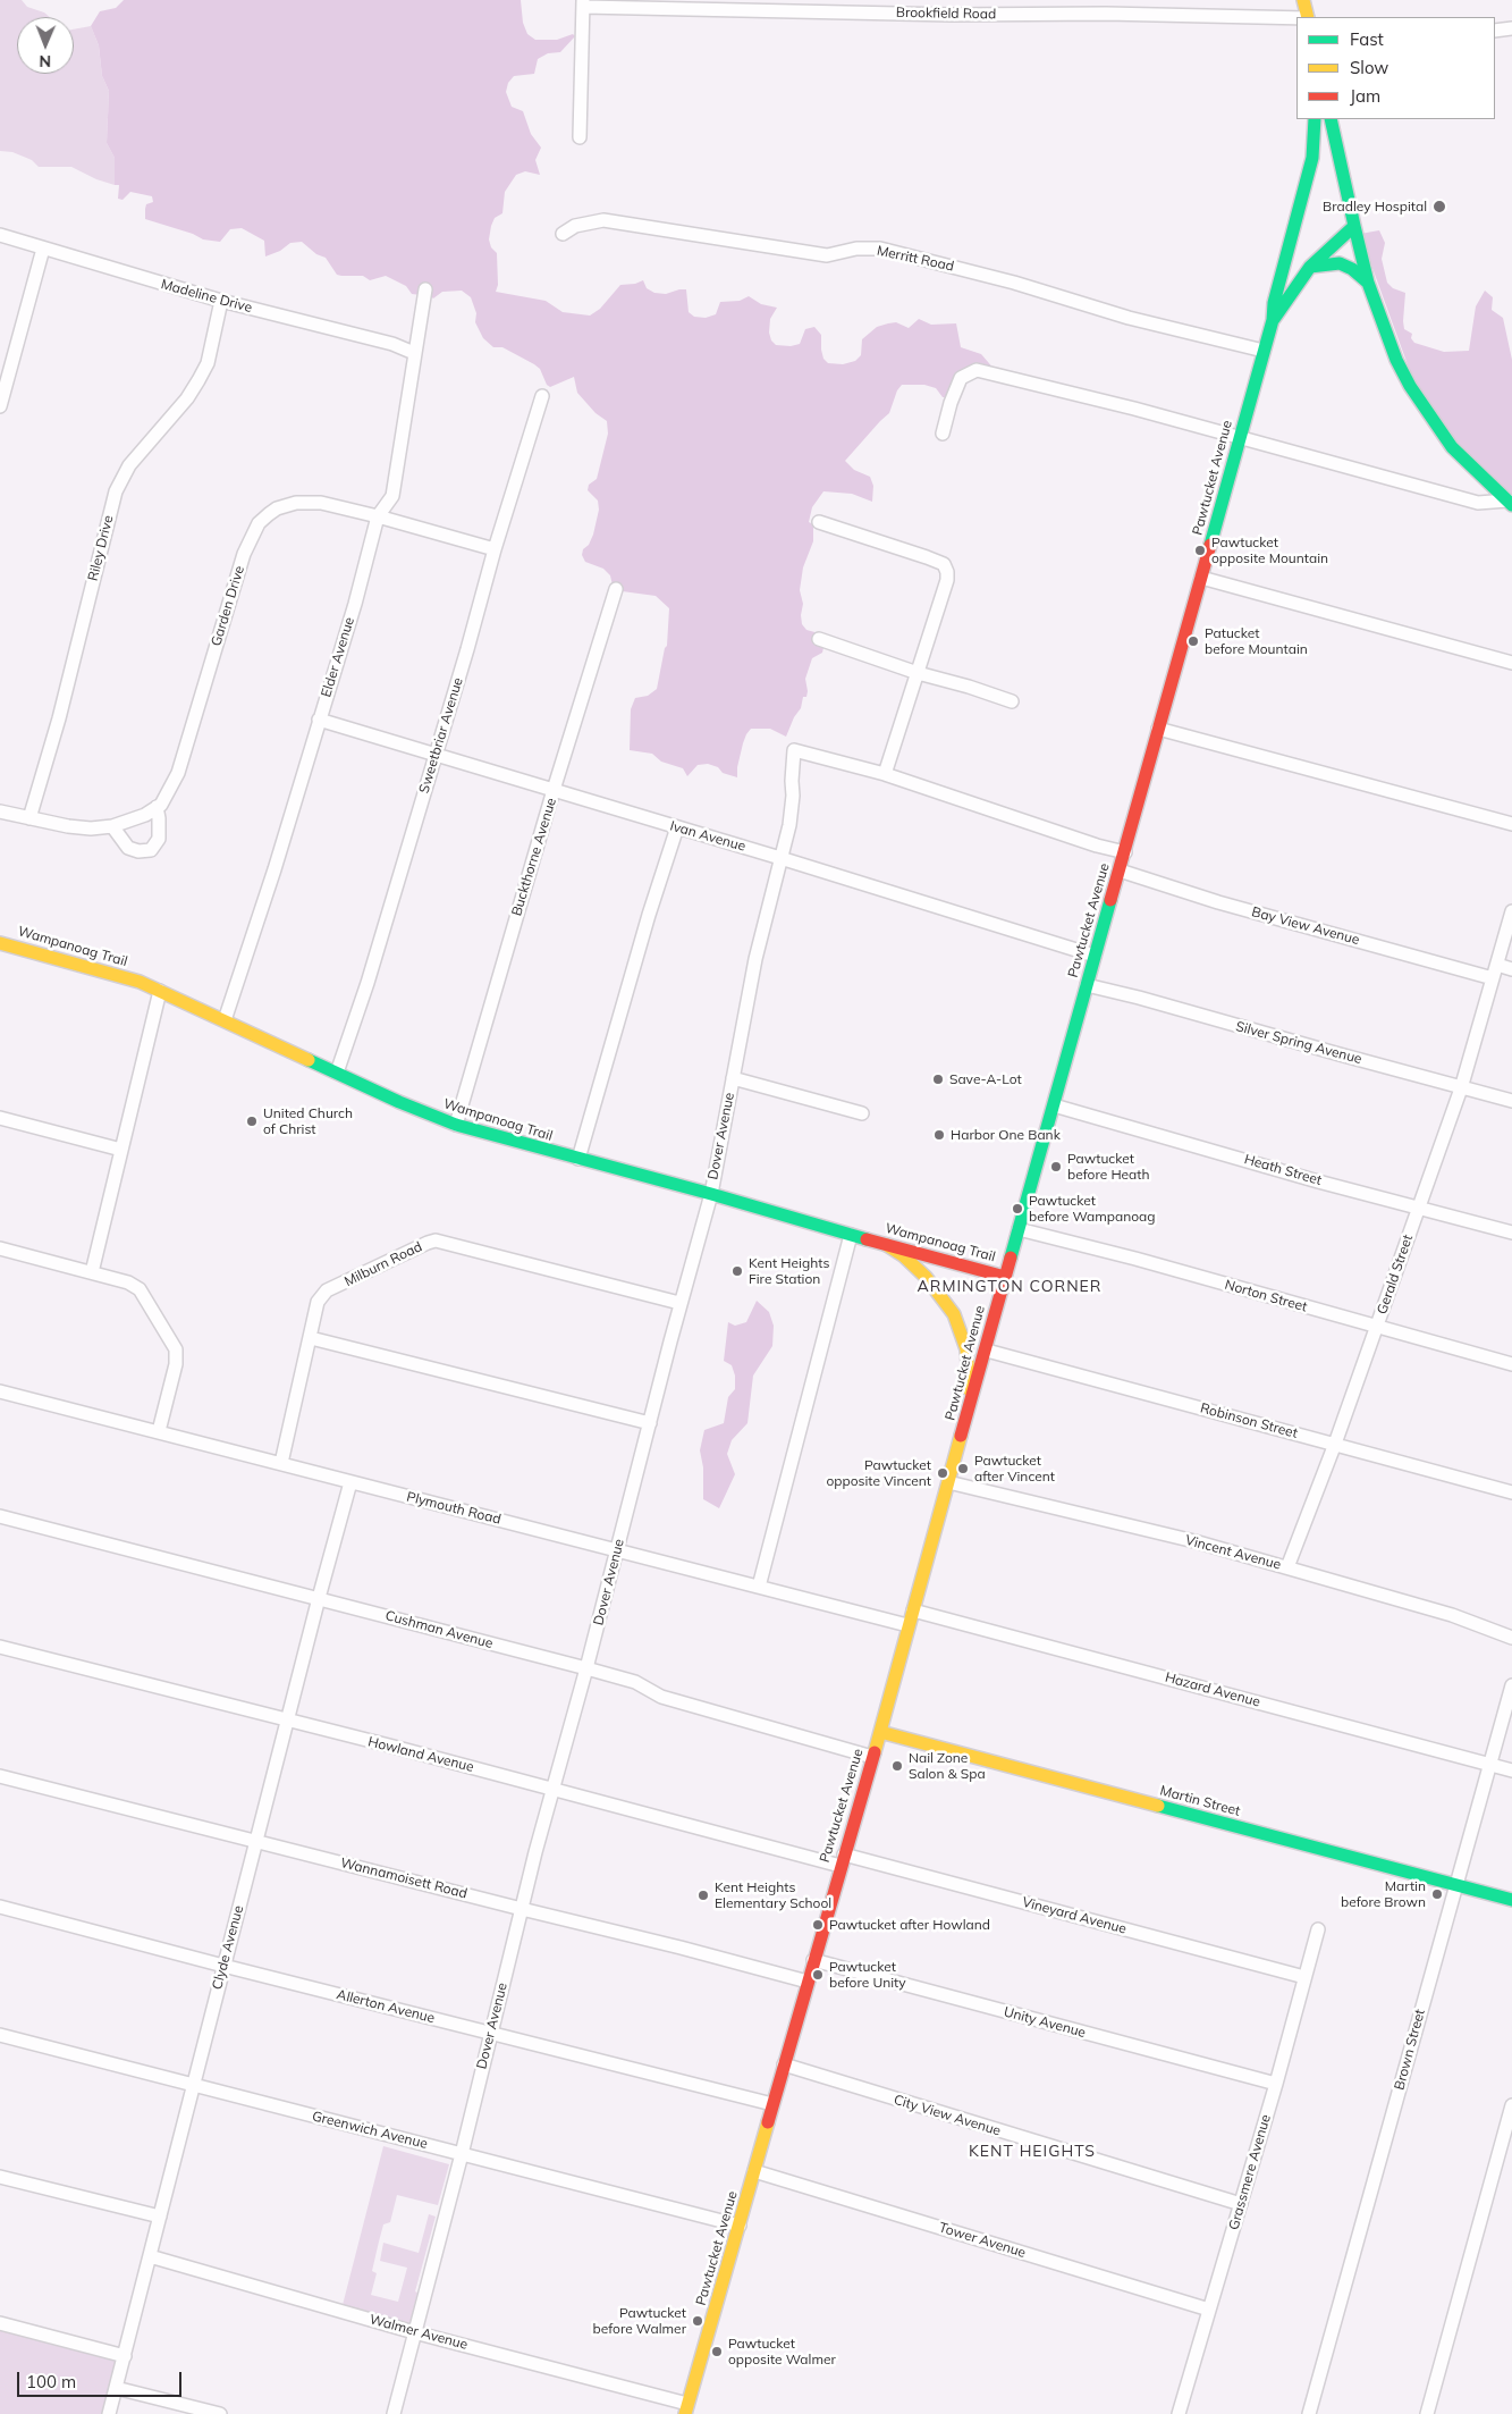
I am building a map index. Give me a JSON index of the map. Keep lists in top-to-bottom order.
{
  "streets": {
    "main road": ["Pawtucket Avenue", "Wampanoag Trail", "Martin Street"],
    "street": [
      "Brookfield Road",
      "Merritt Road",
      "Madeline Drive",
      "Riley Drive",
      "Garden Drive",
      "Elder Avenue",
      "Sweetbriar Avenue",
      "Ivan Avenue",
      "Buckthorne Avenue",
      "Bay View Avenue",
      "Silver Spring Avenue",
      "Dover Avenue",
      "Heath Street",
      "Milburn Road",
      "Gerald Street",
      "Norton Street",
      "Robinson Street",
      "Plymouth Road",
      "Vincent Avenue",
      "Cushman Avenue",
      "Hazard Avenue",
      "Howland Avenue",
      "Wannamoisett Road",
      "Vineyard Avenue",
      "Clyde Avenue",
      "Allerton Avenue",
      "Unity Avenue",
      "Brown Street",
      "City View Avenue",
      "Greenwich Avenue",
      "Grassmere Avenue",
      "Tower Avenue",
      "Walmer Avenue"
    ]
  },
  "crossings": [
    ["Merritt Road", "Pawtucket Avenue"],
    ["Madeline Drive", "Riley Drive"],
    ["Madeline Drive", "Elder Avenue"],
    ["Pawtucket Avenue", "Ivan Avenue"],
    ["Pawtucket Avenue", "Bay View Avenue"],
    ["Pawtucket Avenue", "Wampanoag Trail"],
    ["Pawtucket Avenue", "Silver Spring Avenue"],
    ["Pawtucket Avenue", "Heath Street"],
    ["Pawtucket Avenue", "Norton Street"],
    ["Pawtucket Avenue", "Robinson Street"],
    ["Pawtucket Avenue", "Plymouth Road"],
    ["Pawtucket Avenue", "Vincent Avenue"],
    ["Pawtucket Avenue", "Cushman Avenue"],
    ["Pawtucket Avenue", "Hazard Avenue"],
    ["Pawtucket Avenue", "Howland Avenue"],
    ["Pawtucket Avenue", "Martin Street"],
    ["Pawtucket Avenue", "Wannamoisett Road"],
    ["Pawtucket Avenue", "Vineyard Avenue"],
    ["Pawtucket Avenue", "Allerton Avenue"],
    ["Pawtucket Avenue", "Unity Avenue"],
    ["Pawtucket Avenue", "City View Avenue"],
    ["Pawtucket Avenue", "Greenwich Avenue"],
    ["Pawtucket Avenue", "Tower Avenue"],
    ["Pawtucket Avenue", "Walmer Avenue"],
    ["Riley Drive", "Garden Drive"],
    ["Garden Drive", "Elder Avenue"],
    ["Garden Drive", "Sweetbriar Avenue"],
    ["Elder Avenue", "Ivan Avenue"],
    ["Elder Avenue", "Wampanoag Trail"],
    ["Sweetbriar Avenue", "Ivan Avenue"],
    ["Sweetbriar Avenue", "Wampanoag Trail"],
    ["Ivan Avenue", "Buckthorne Avenue"],
    ["Ivan Avenue", "Dover Avenue"],
    ["Buckthorne Avenue", "Wampanoag Trail"],
    ["Bay View Avenue", "Gerald Street"],
    ["Wampanoag Trail", "Dover Avenue"],
    ["Silver Spring Avenue", "Gerald Street"],
    ["Dover Avenue", "Milburn Road"],
    ["Dover Avenue", "Plymouth Road"],
    ["Dover Avenue", "Cushman Avenue"],
    ["Dover Avenue", "Howland Avenue"],
    ["Dover Avenue", "Wannamoisett Road"],
    ["Dover Avenue", "Allerton Avenue"],
    ["Dover Avenue", "Greenwich Avenue"],
    ["Dover Avenue", "Walmer Avenue"],
    ["Heath Street", "Gerald Street"],
    ["Milburn Road", "Plymouth Road"],
    ["Gerald Street", "Norton Street"],
    ["Gerald Street", "Robinson Street"],
    ["Gerald Street", "Vincent Avenue"],
    ["Plymouth Road", "Clyde Avenue"],
    ["Cushman Avenue", "Clyde Avenue"],
    ["Hazard Avenue", "Brown Street"],
    ["Howland Avenue", "Vineyard Avenue"],
    ["Howland Avenue", "Clyde Avenue"],
    ["Martin Street", "Brown Street"],
    ["Wannamoisett Road", "Clyde Avenue"],
    ["Vineyard Avenue", "Grassmere Avenue"],
    ["Clyde Avenue", "Allerton Avenue"],
    ["Clyde Avenue", "Greenwich Avenue"],
    ["Clyde Avenue", "Walmer Avenue"],
    ["Unity Avenue", "Grassmere Avenue"],
    ["City View Avenue", "Grassmere Avenue"],
    ["Grassmere Avenue", "Tower Avenue"]
  ],
  "districts": ["ARMINGTON CORNER", "KENT HEIGHTS"],
  "places": [
    "Bradley Hospital",
    "Pawtucket opposite Mountain",
    "Patucket before Mountain",
    "Save-A-Lot",
    "United Church of Christ",
    "Harbor One Bank",
    "Pawtucket before Heath",
    "Pawtucket before Wampanoag",
    "Kent Heights Fire Station",
    "Pawtucket after Vincent",
    "Pawtucket opposite Vincent",
    "Nail Zone Salon & Spa",
    "Martin before Brown",
    "Kent Heights Elementary School",
    "Pawtucket after Howland",
    "Pawtucket before Unity",
    "Pawtucket before Walmer",
    "Pawtucket opposite Walmer"
  ],
  "legend": ["Fast", "Slow", "Jam"],
  "scale_bar": "100 m",
  "north": "bottom"
}
